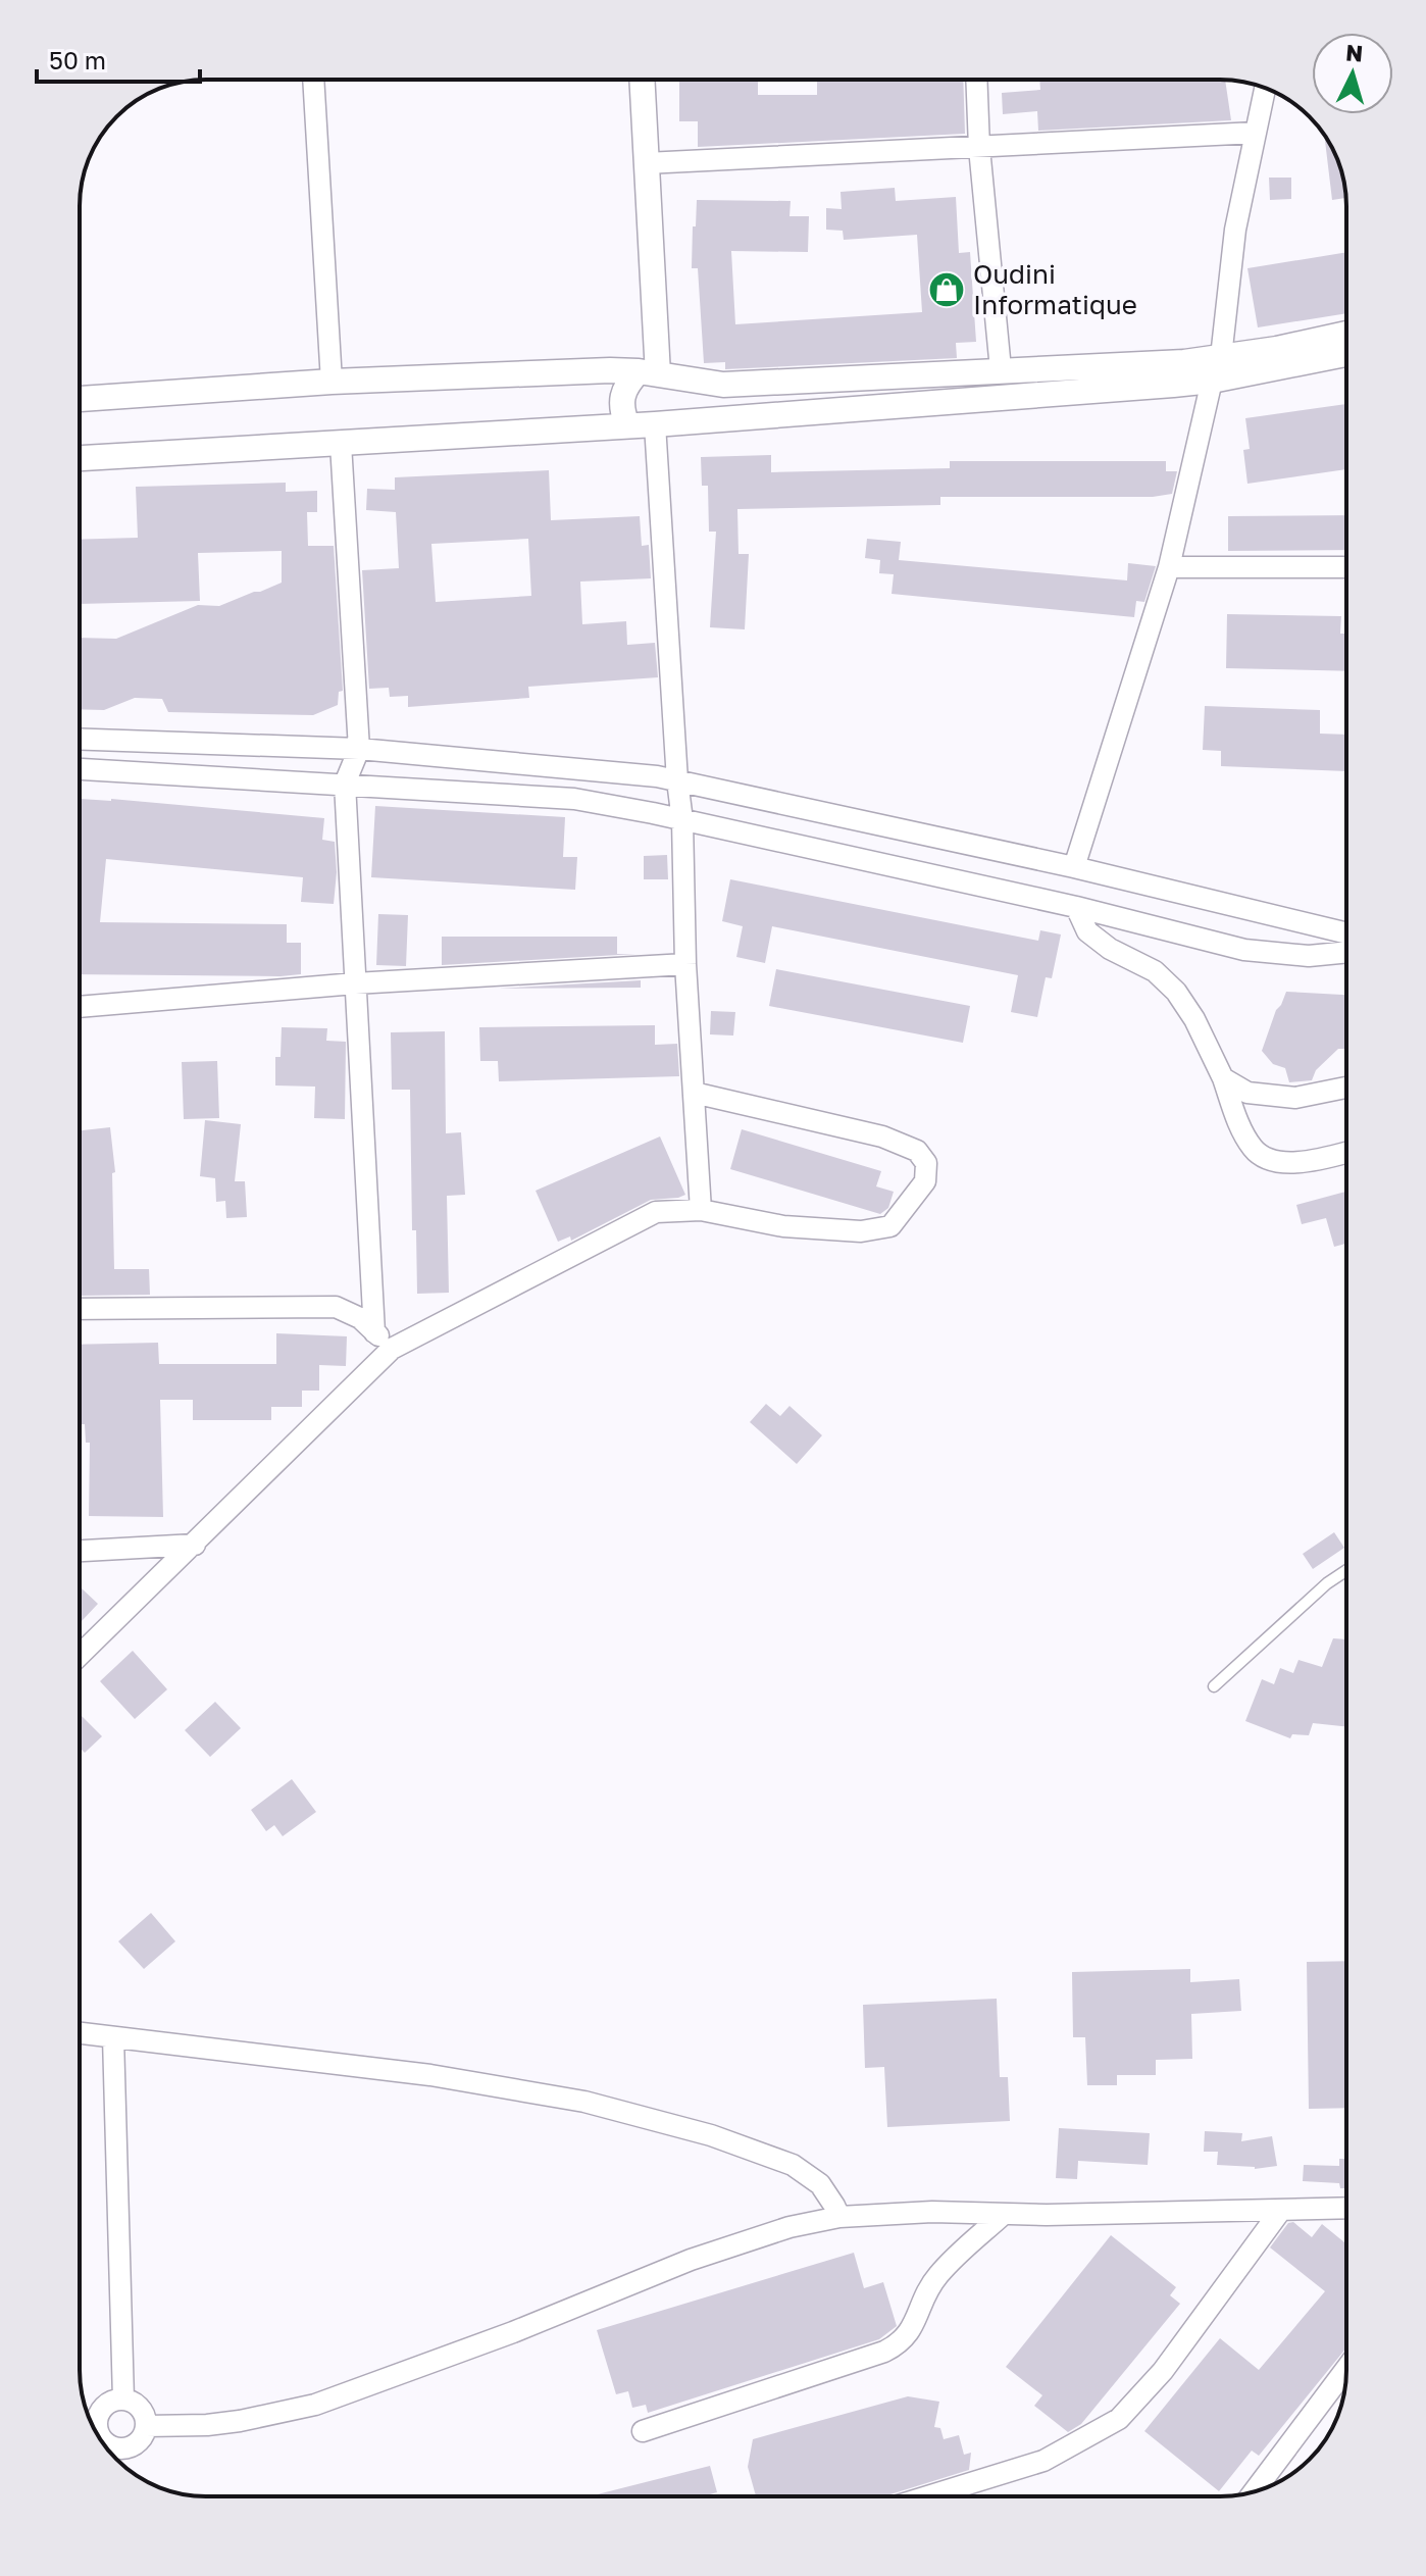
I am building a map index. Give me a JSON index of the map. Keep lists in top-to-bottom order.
{
  "places": {
    "shop": ["Oudini Informatique"]
  },
  "scale_bar": "50 m",
  "north": "top"
}
